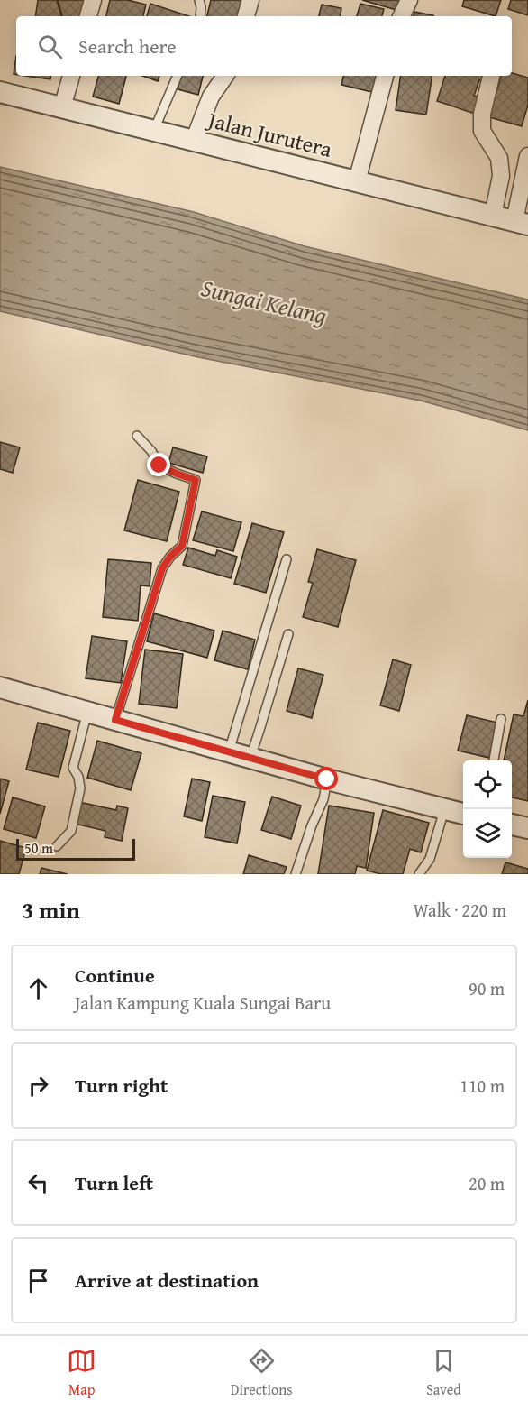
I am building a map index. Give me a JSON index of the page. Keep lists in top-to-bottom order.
{
  "streets": {
    "street": ["Jalan Jurutera"]
  },
  "water": ["Sungai Kelang"],
  "scale_bar": "50 m",
  "page": {
    "search": "Search here",
    "scale": "50 m",
    "heading": ["3 min", "Walk · 220 m"],
    "list": [
      ["Continue", "Jalan Kampung Kuala Sungai Baru", "90 m"],
      ["Turn right", "110 m"],
      ["Turn left", "20 m"],
      "Arrive at destination"
    ],
    "nav": ["Map", "Directions", "Saved"]
  }
}
